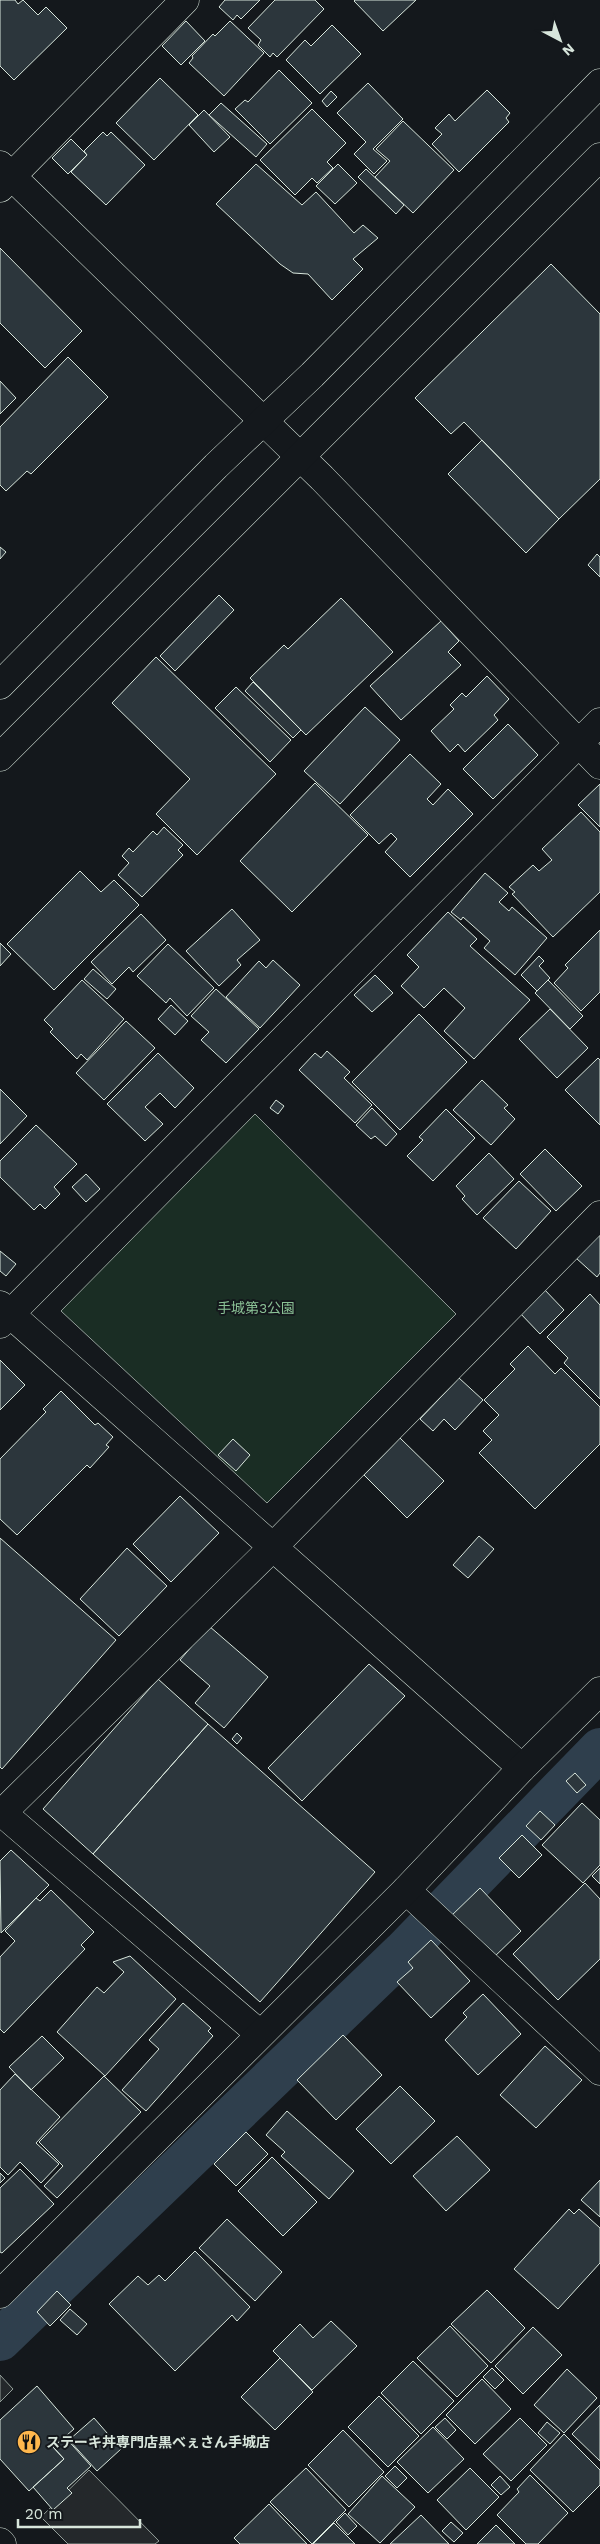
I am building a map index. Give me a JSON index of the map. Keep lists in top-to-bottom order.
{
  "parks": ["手城第3公園"],
  "places": {
    "restaurant": ["ステーキ丼専門店黒べぇさん手城店"]
  },
  "scale_bar": "20 m",
  "north": "bottom right"
}
